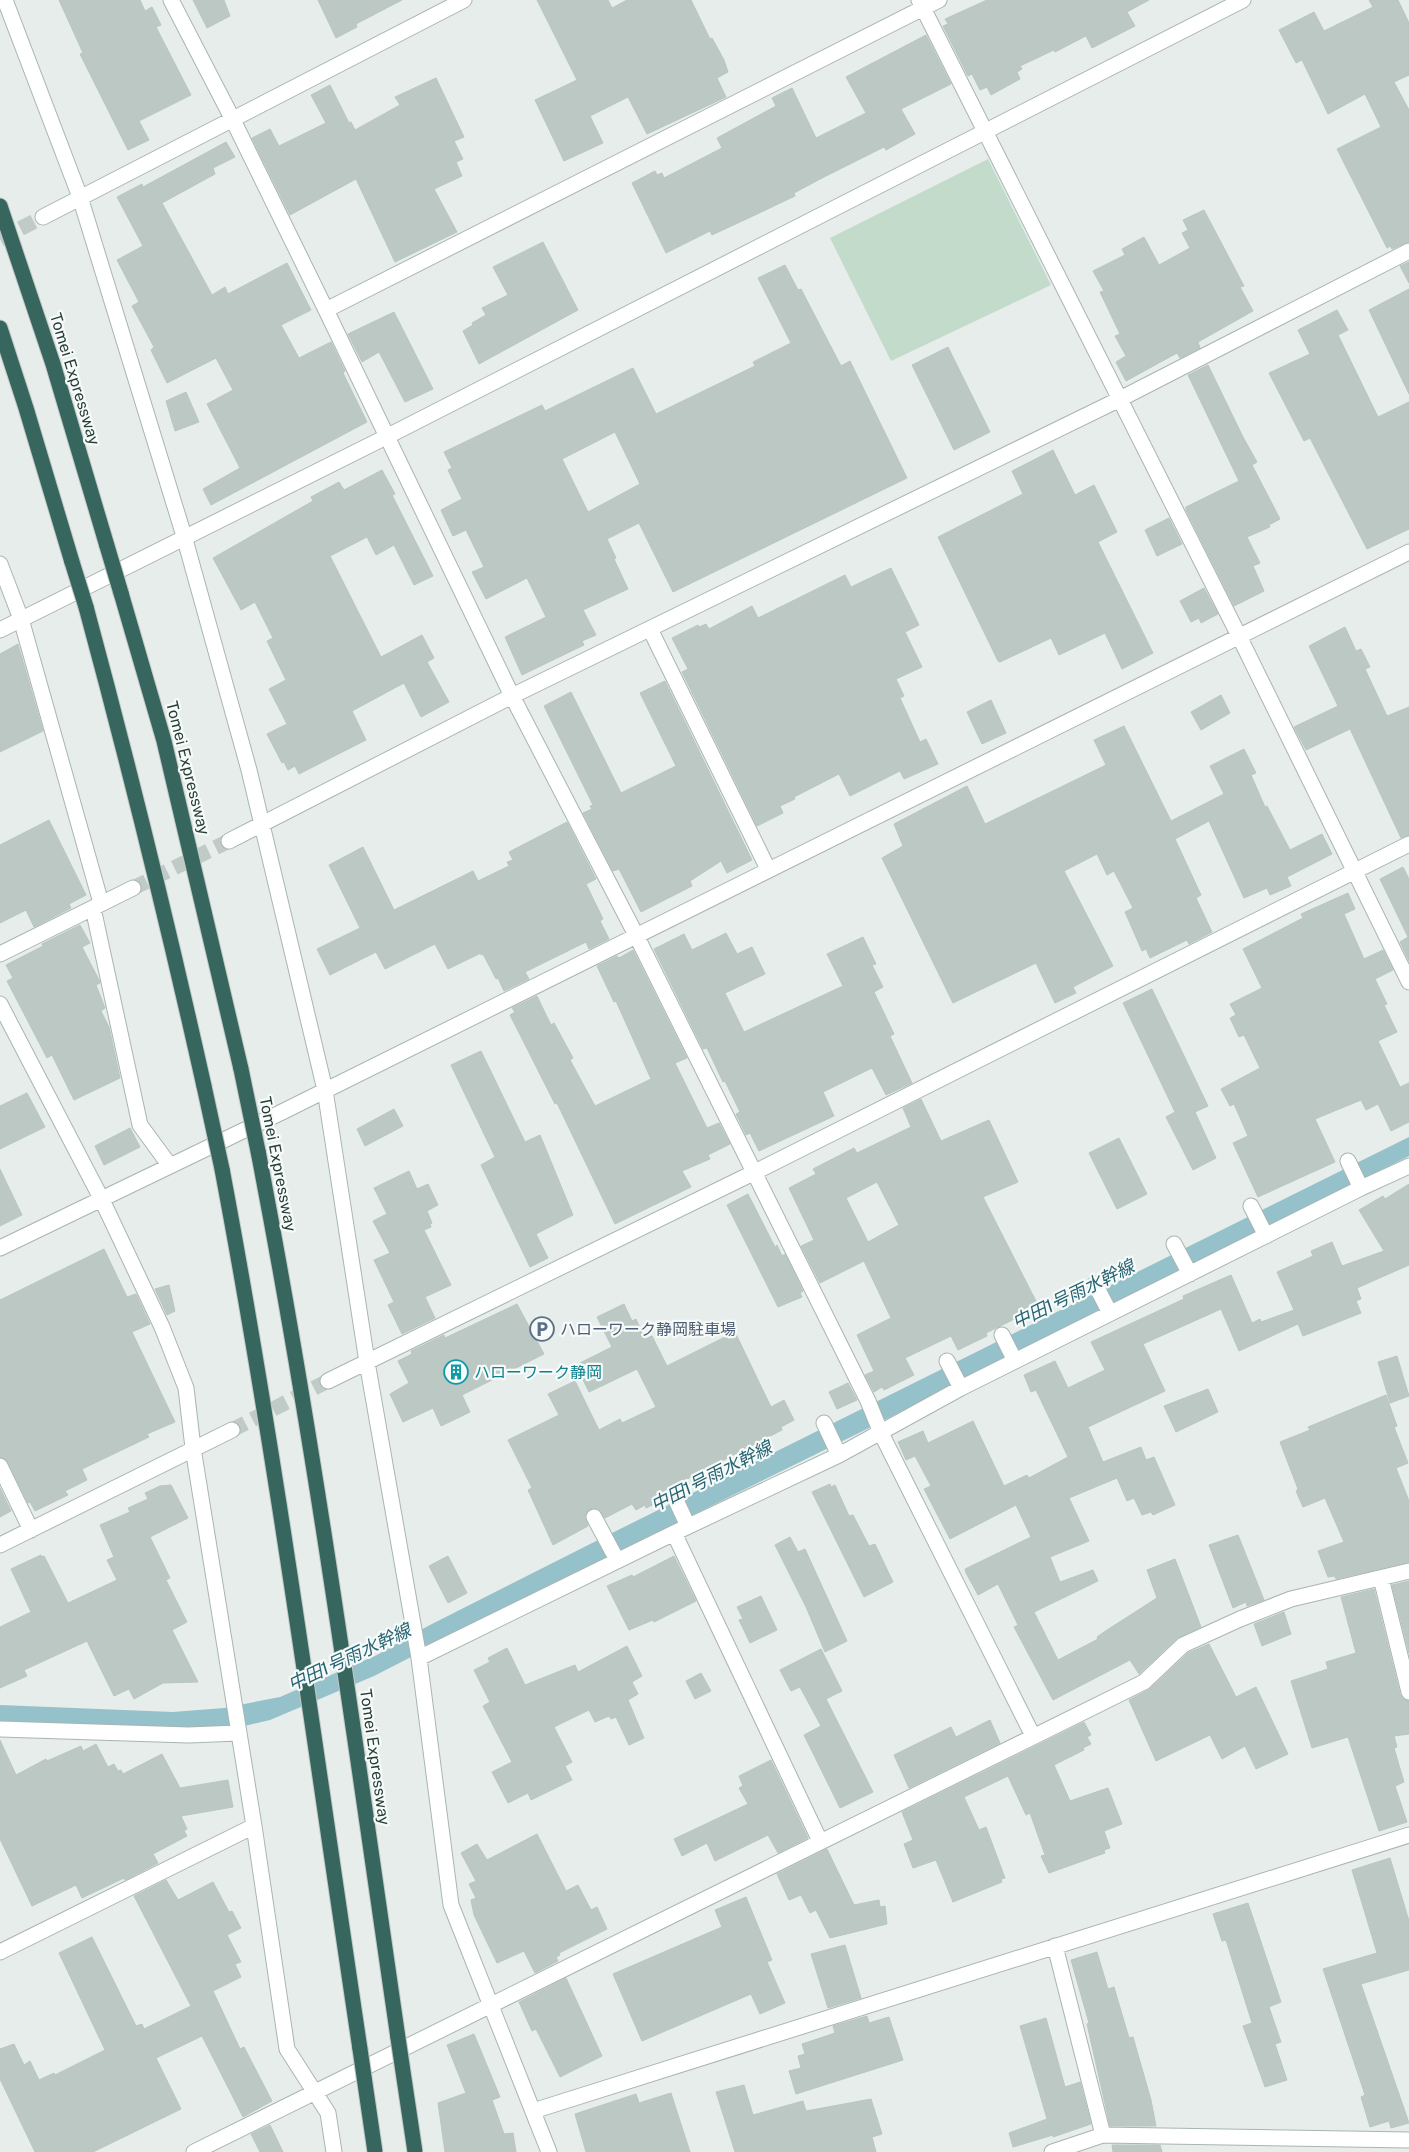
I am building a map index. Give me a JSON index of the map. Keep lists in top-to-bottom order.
{
  "streets": {
    "highway": ["Tomei Expressway"]
  },
  "water": ["中田1号雨水幹線"],
  "places": {
    "parking": ["ハローワーク静岡駐車場"],
    "building": ["ハローワーク静岡"]
  }
}
